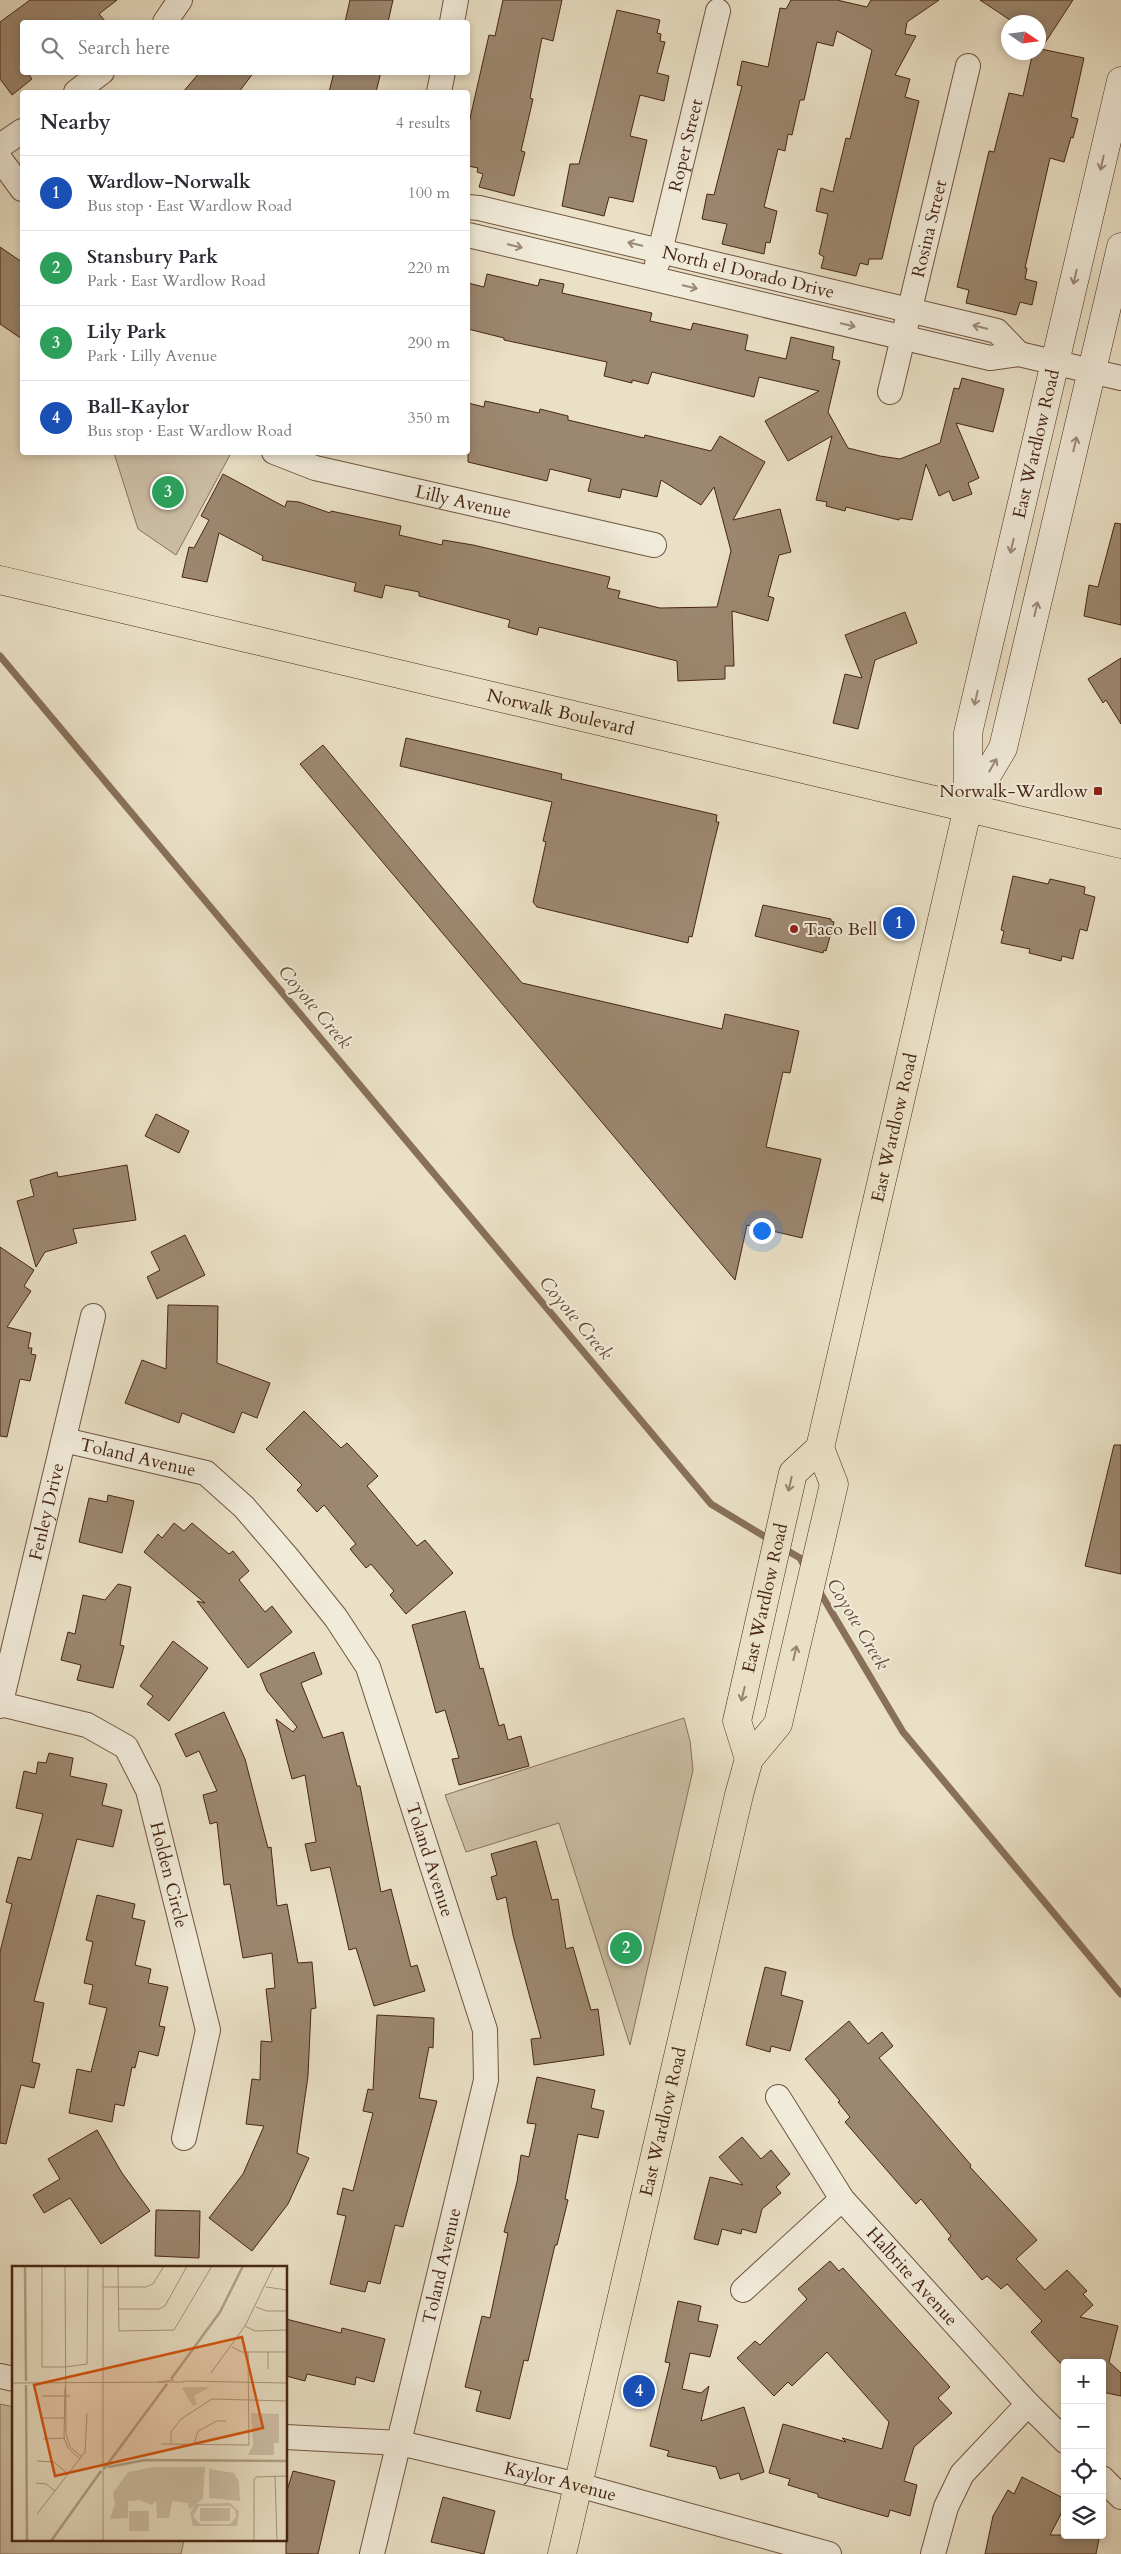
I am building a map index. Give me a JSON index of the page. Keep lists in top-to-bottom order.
{
  "streets": {
    "main road": ["East Wardlow Road", "Norwalk Boulevard"],
    "street": [
      "Roper Street",
      "Rosina Street",
      "North el Dorado Drive",
      "Lilly Avenue",
      "Toland Avenue",
      "Fenley Drive",
      "Holden Circle",
      "Halbrite Avenue",
      "Kaylor Avenue"
    ]
  },
  "crossings": [
    ["Roper Street", "North el Dorado Drive"],
    ["Rosina Street", "North el Dorado Drive"],
    ["North el Dorado Drive", "East Wardlow Road"],
    ["East Wardlow Road", "Norwalk Boulevard"],
    ["East Wardlow Road", "Kaylor Avenue"],
    ["Toland Avenue", "Fenley Drive"],
    ["Toland Avenue", "Kaylor Avenue"],
    ["Fenley Drive", "Holden Circle"]
  ],
  "water": ["Coyote Creek"],
  "places": {
    "transit": ["Norwalk-Wardlow"],
    "other": ["Taco Bell"]
  },
  "north": "right",
  "page": {
    "search": "Search here",
    "heading": ["Nearby", "4 results"],
    "list": [
      {
        "mark": "1",
        "name": "Wardlow-Norwalk",
        "note": "Bus stop · East Wardlow Road",
        "value": "100 m"
      },
      {
        "mark": "2",
        "name": "Stansbury Park",
        "note": "Park · East Wardlow Road",
        "value": "220 m"
      },
      {
        "mark": "3",
        "name": "Lily Park",
        "note": "Park · Lilly Avenue",
        "value": "290 m"
      },
      {
        "mark": "4",
        "name": "Ball-Kaylor",
        "note": "Bus stop · East Wardlow Road",
        "value": "350 m"
      }
    ],
    "pins": [
      "3",
      "1",
      "2",
      "4"
    ],
    "map_buttons": ["+", "−"]
  }
}
